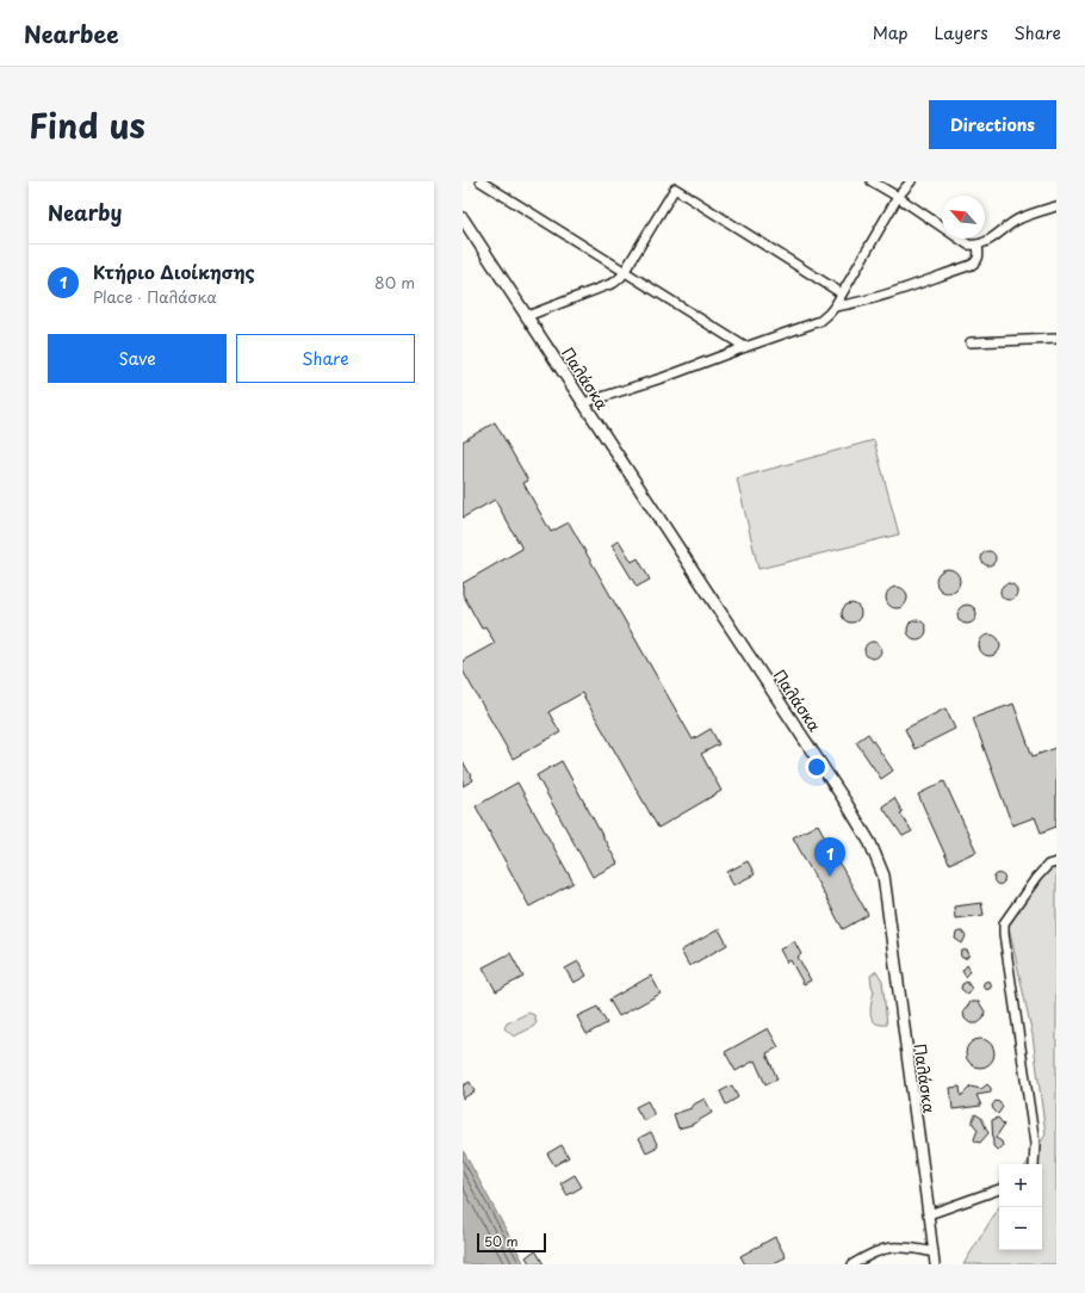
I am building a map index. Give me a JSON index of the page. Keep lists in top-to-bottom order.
{
  "streets": {
    "street": ["Παλάσκα"]
  },
  "scale_bar": "50 m",
  "north": "top left",
  "page": {
    "header": "Nearbee",
    "nav": ["Map", "Layers", "Share"],
    "title": "Find us",
    "buttons": [
      "Directions",
      ["Save", "Share"]
    ],
    "heading": "Nearby",
    "list": [
      {
        "mark": "1",
        "name": "Κτήριο Διοίκησης",
        "note": "Place · Παλάσκα",
        "value": "80 m"
      }
    ],
    "pins": "1",
    "map_buttons": ["+", "−"],
    "scale": "50 m"
  }
}
